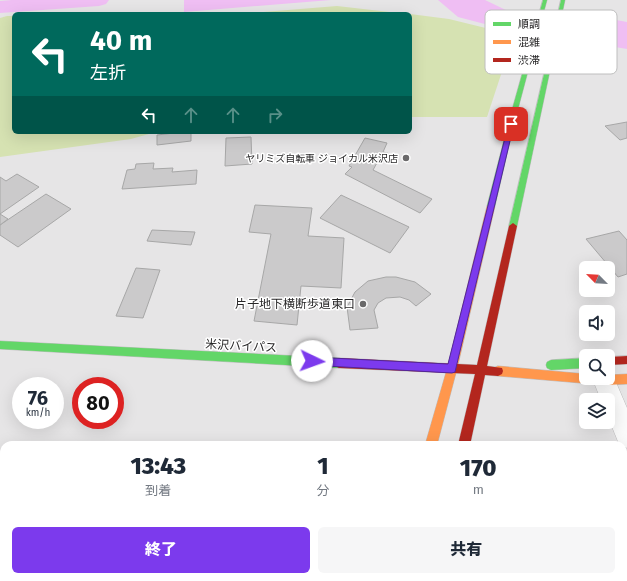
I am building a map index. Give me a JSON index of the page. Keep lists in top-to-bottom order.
{
  "streets": {
    "main road": ["米沢バイパス"]
  },
  "places": ["ヤリミズ自転車 ジョイカル米沢店", "片子地下横断歩道東口"],
  "legend": ["順調", "混雑", "渋滞"],
  "north": "top left",
  "page": {
    "turn": ["40 m", "左折"],
    "speed": "76 km/h",
    "limit": "80",
    "eta": [
      "13:43",
      "到着",
      "1",
      "分",
      "170",
      "m"
    ],
    "buttons": ["終了", "共有"]
  }
}
